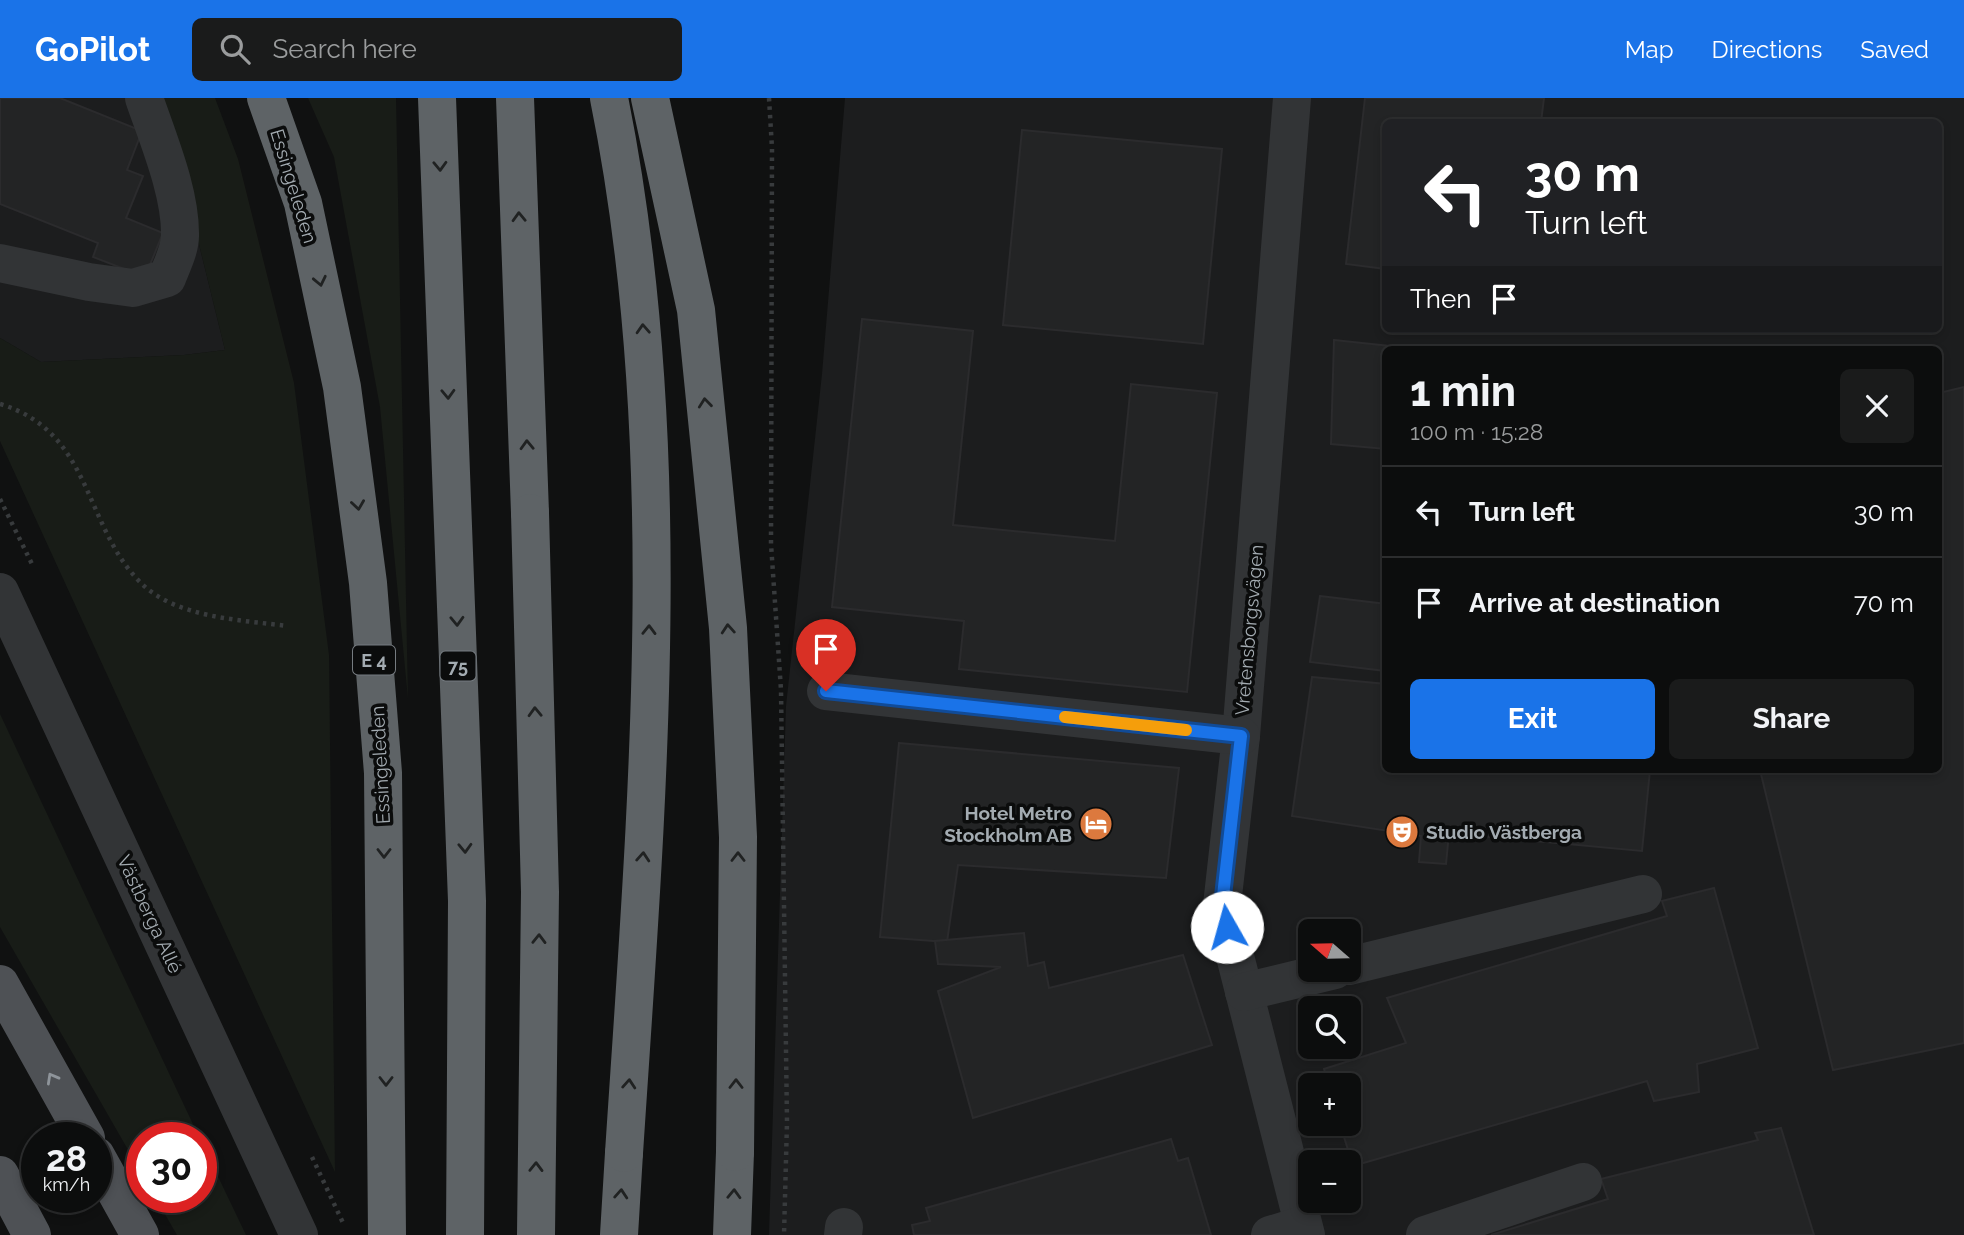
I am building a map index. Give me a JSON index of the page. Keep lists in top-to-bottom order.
{
  "streets": {
    "highway": ["Essingeleden", "E 4", "75"],
    "street": ["Vretensborgsvägen", "Västberga Allé"]
  },
  "places": {
    "hotel": ["Hotel Metro Stockholm AB"],
    "theatre": ["Studio Västberga"]
  },
  "north": "left",
  "page": {
    "header": "GoPilot",
    "search": "Search here",
    "nav": ["Map", "Directions", "Saved"],
    "turn": ["30 m", "Turn left"],
    "then": "Then",
    "heading": ["1 min", "100 m · 15:28"],
    "list": [
      {
        "name": "Turn left",
        "value": "30 m"
      },
      {
        "name": "Arrive at destination",
        "value": "70 m"
      }
    ],
    "buttons": ["Exit", "Share"],
    "map_buttons": ["+", "−"],
    "speed": "28 km/h",
    "limit": "30"
  }
}
